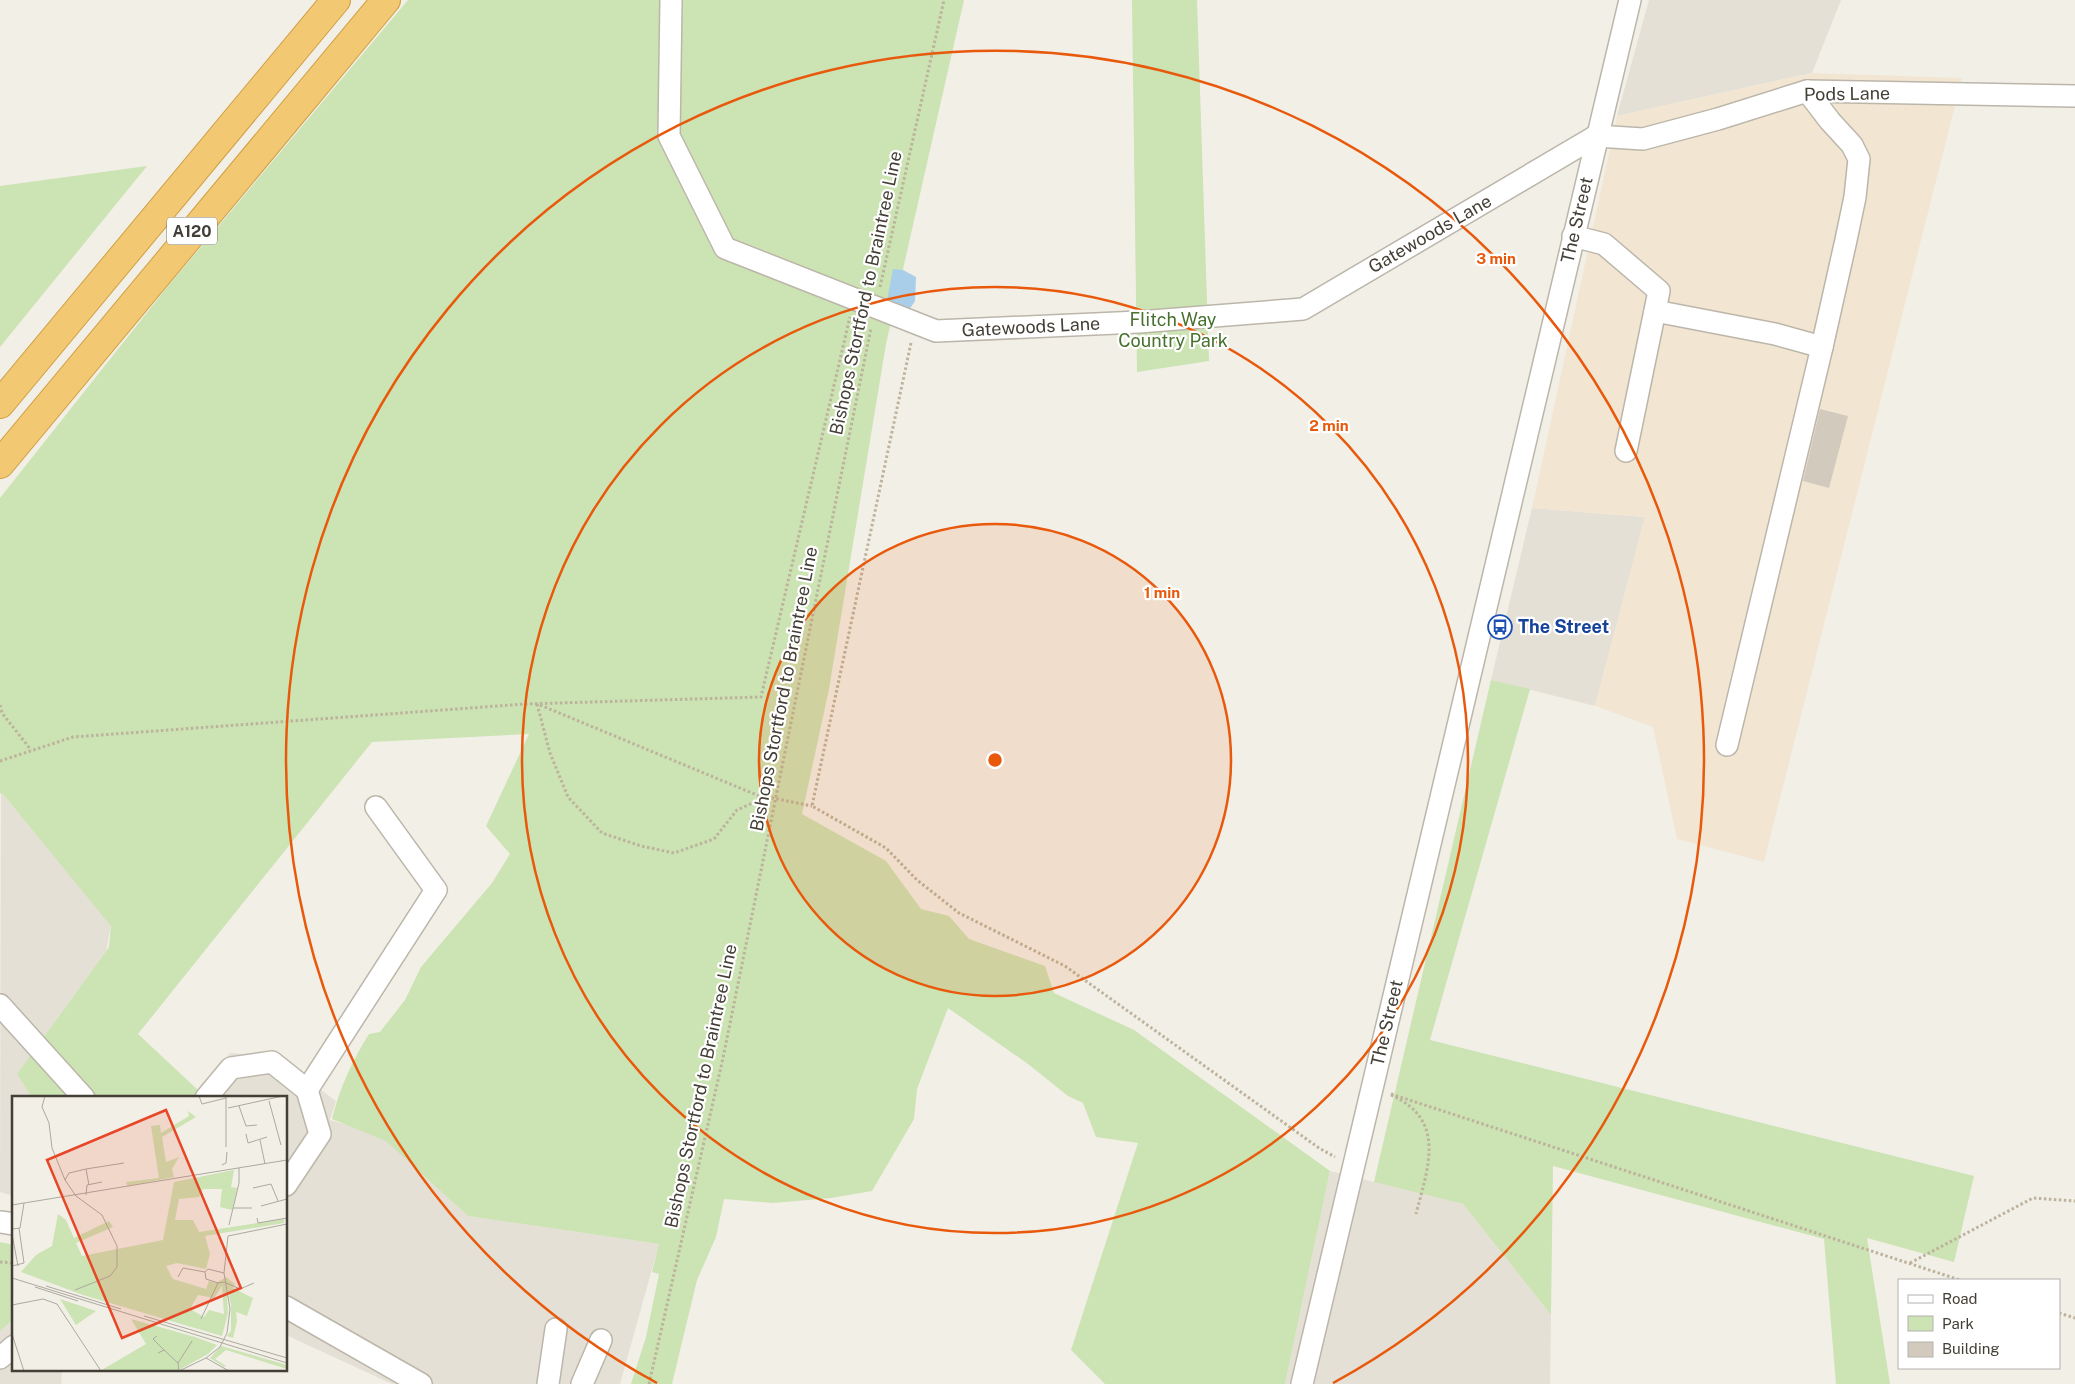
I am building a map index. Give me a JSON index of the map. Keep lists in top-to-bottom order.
{
  "streets": {
    "highway": ["A120"],
    "street": ["Pods Lane", "The Street", "Gatewoods Lane"],
    "path": ["Bishops Stortford to Braintree Line"]
  },
  "crossings": [
    ["Pods Lane", "The Street"],
    ["Pods Lane", "Gatewoods Lane"],
    ["The Street", "Gatewoods Lane"],
    ["Gatewoods Lane", "Bishops Stortford to Braintree Line"]
  ],
  "parks": ["Flitch Way Country Park"],
  "places": {
    "bus stop": ["The Street"]
  },
  "legend": ["Road", "Park", "Building"],
  "rings": ["3 min", "2 min", "1 min"]
}
